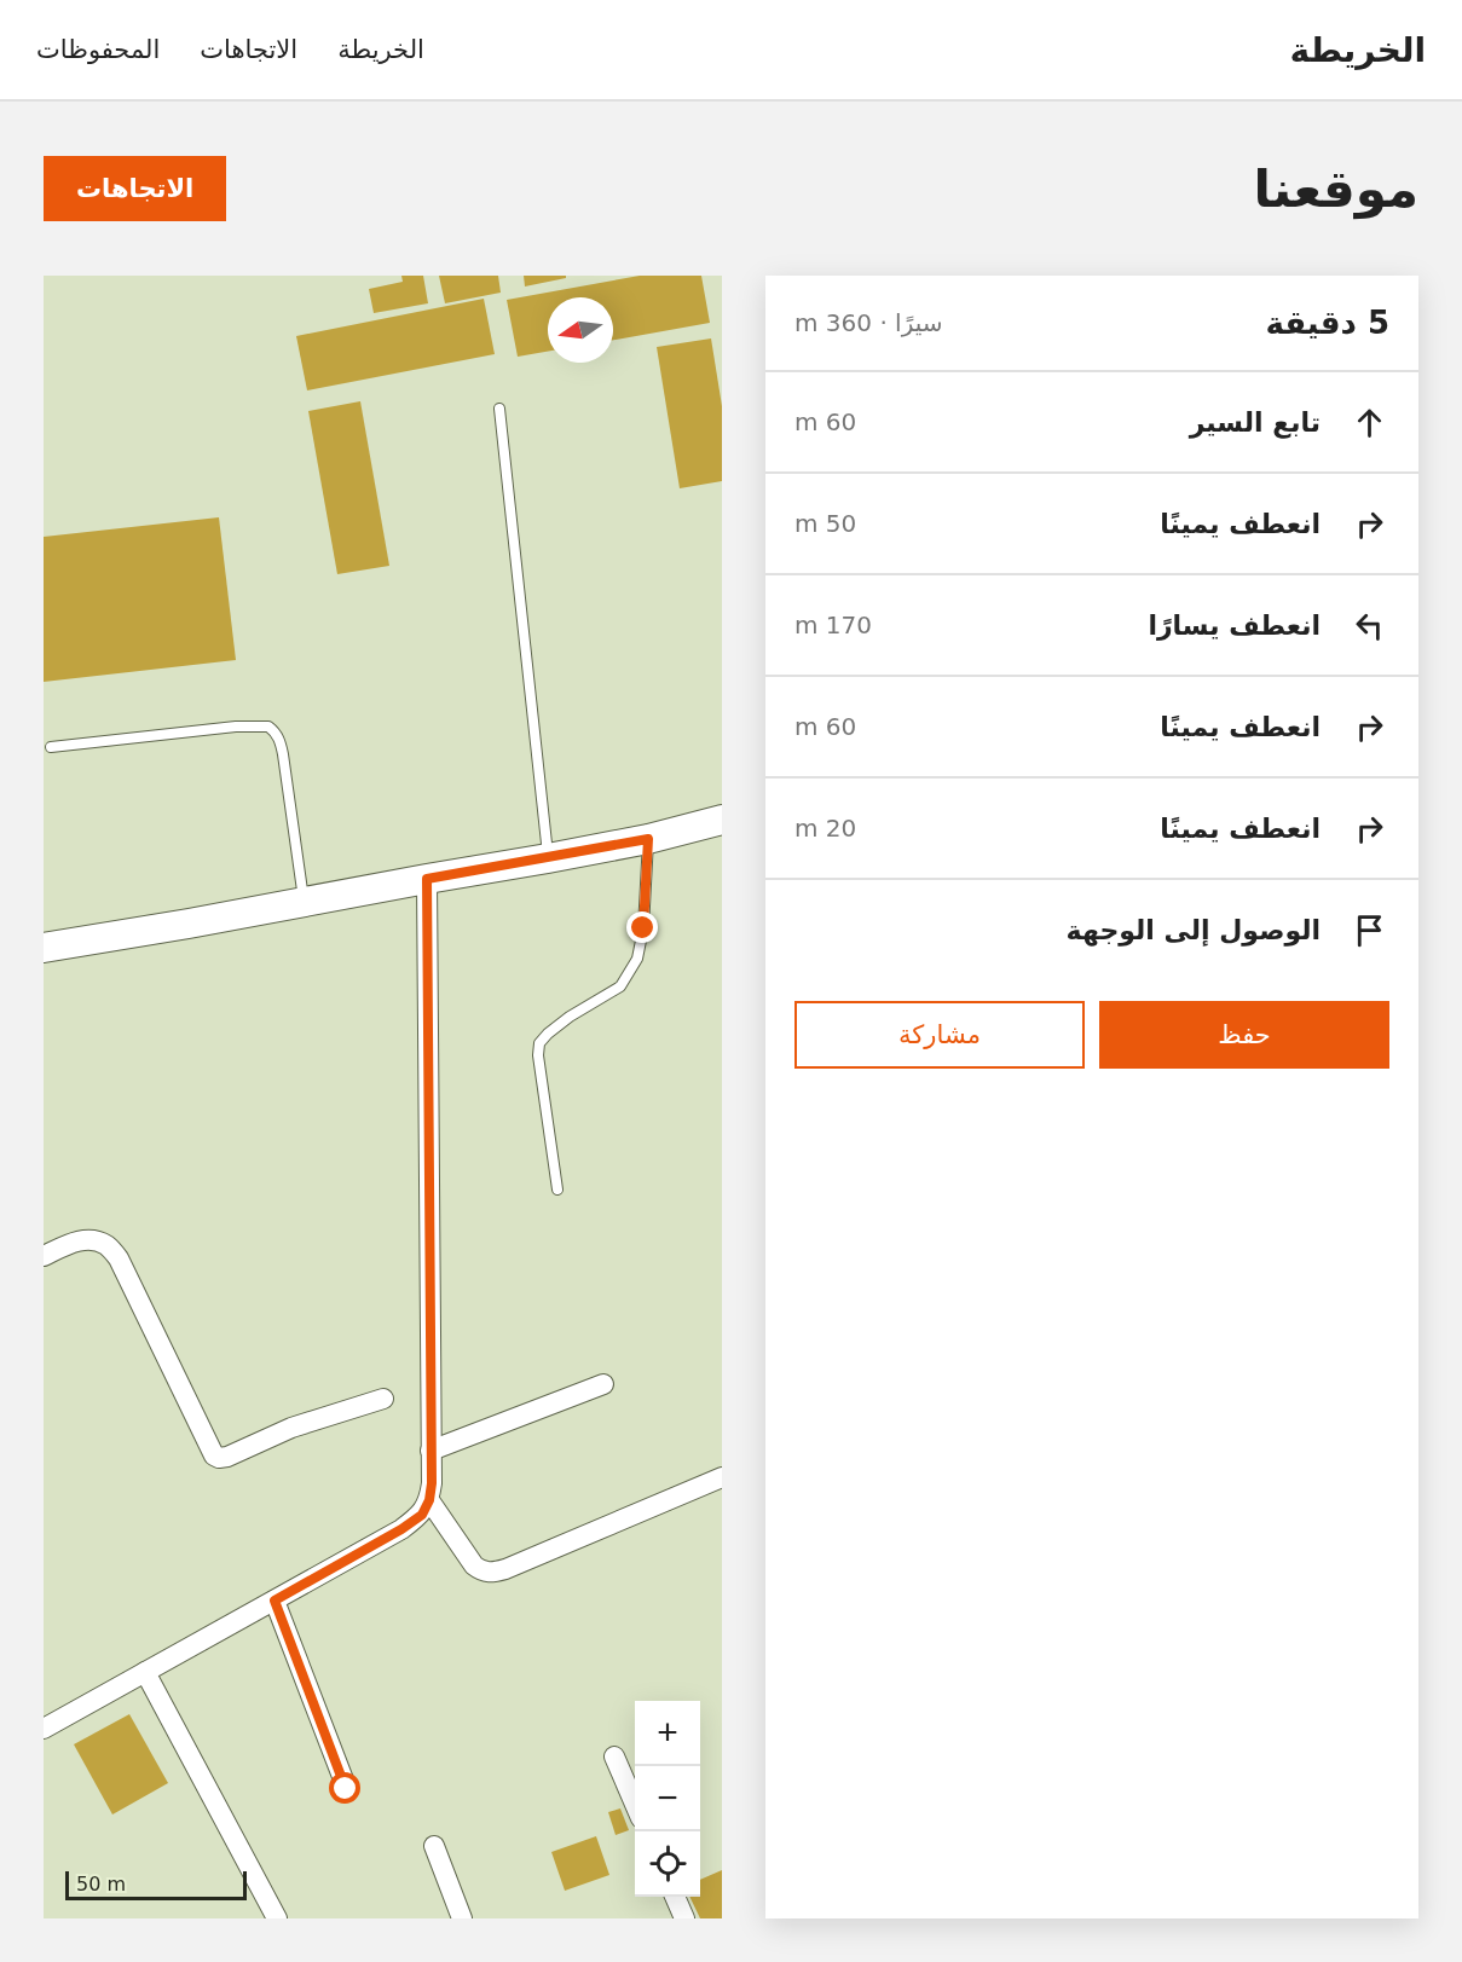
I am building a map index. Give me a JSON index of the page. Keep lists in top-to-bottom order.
{
  "scale_bar": "50 m",
  "north": "left",
  "page": {
    "header": "الخريطة",
    "nav": ["الخريطة", "الاتجاهات", "المحفوظات"],
    "buttons": [
      "الاتجاهات",
      ["حفظ", "مشاركة"]
    ],
    "title": "موقعنا",
    "heading": ["5 دقيقة", "سيرًا · 360 m"],
    "list": [
      ["تابع السير", "60 m"],
      ["انعطف يمينًا", "50 m"],
      ["انعطف يسارًا", "170 m"],
      ["انعطف يمينًا", "60 m"],
      ["انعطف يمينًا", "20 m"],
      "الوصول إلى الوجهة"
    ],
    "map_buttons": ["+", "−"],
    "scale": "50 m"
  }
}
